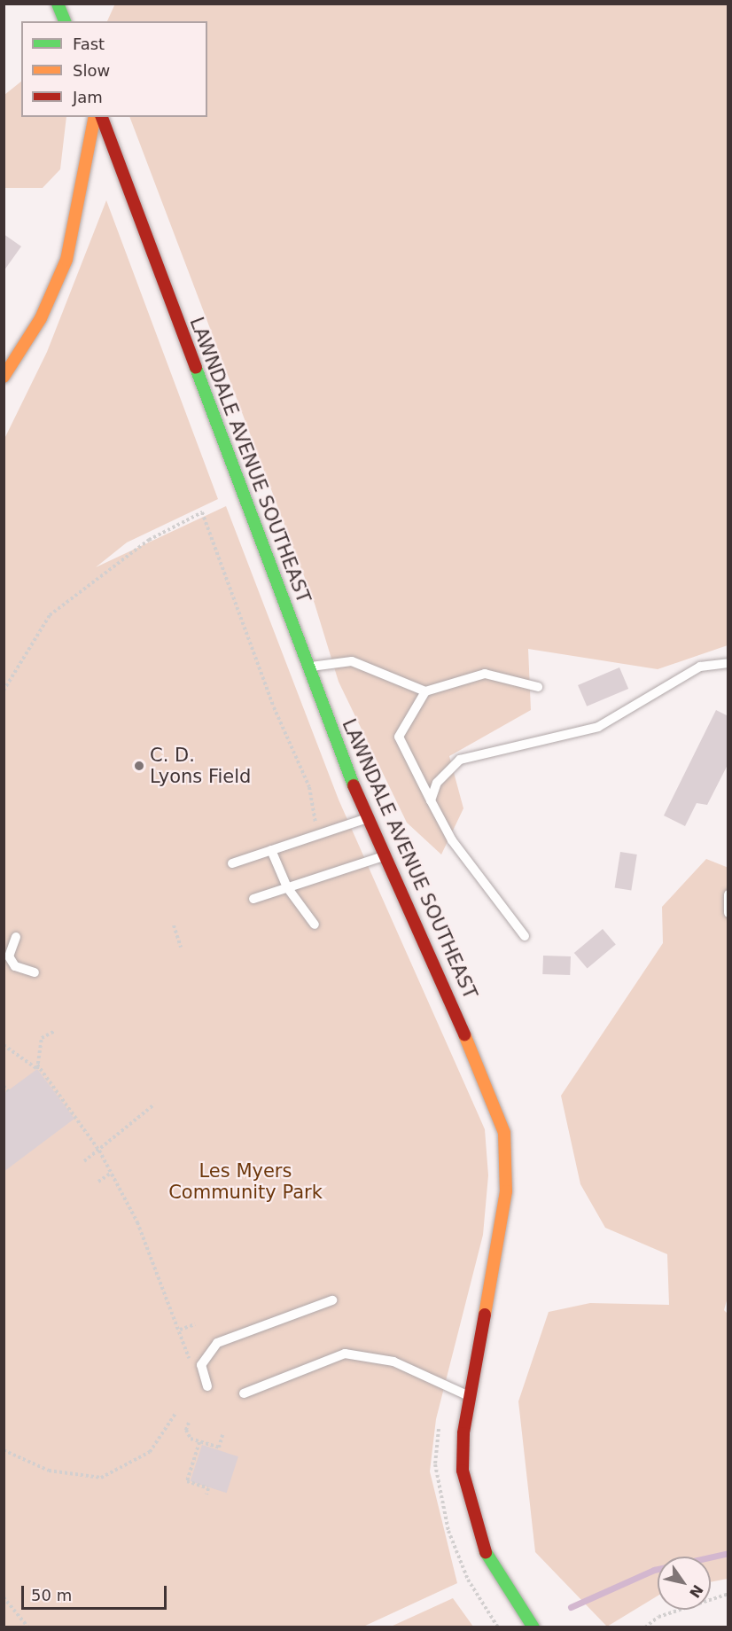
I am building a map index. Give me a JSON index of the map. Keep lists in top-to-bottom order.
{
  "streets": {
    "street": ["LAWNDALE AVENUE SOUTHEAST"]
  },
  "parks": ["Les Myers Community Park"],
  "places": ["C. D. Lyons Field"],
  "legend": ["Fast", "Slow", "Jam"],
  "scale_bar": "50 m",
  "north": "bottom right"
}
